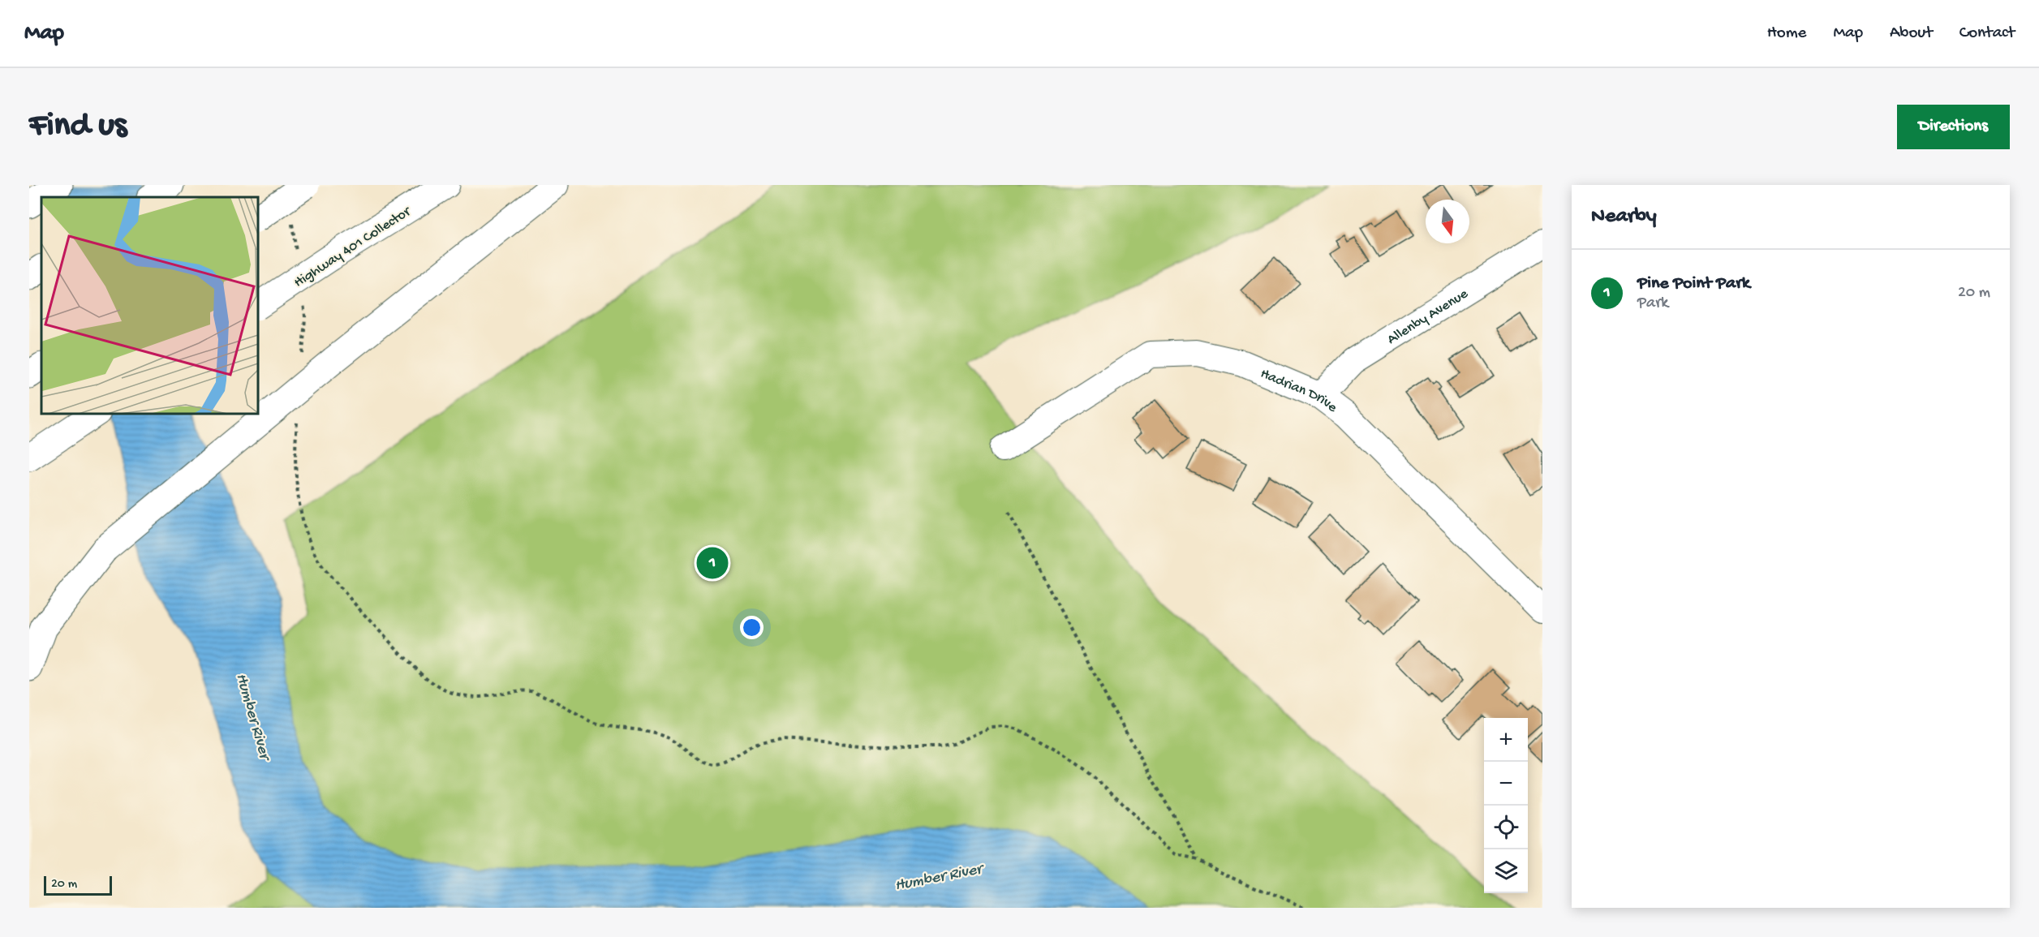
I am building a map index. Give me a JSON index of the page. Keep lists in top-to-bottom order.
{
  "streets": {
    "highway": ["Highway 401 Collector"],
    "street": ["Allenby Avenue", "Hadrian Drive"]
  },
  "crossings": [
    ["Allenby Avenue", "Hadrian Drive"]
  ],
  "water": ["Humber River"],
  "scale_bar": "20 m",
  "north": "bottom",
  "page": {
    "header": "Map",
    "nav": [
      "Home",
      "Map",
      "About",
      "Contact"
    ],
    "buttons": "Directions",
    "title": "Find us",
    "heading": "Nearby",
    "list": [
      {
        "mark": "1",
        "name": "Pine Point Park",
        "note": "Park",
        "value": "20 m"
      }
    ],
    "pins": "1",
    "map_buttons": ["+", "−"],
    "scale": "20 m"
  }
}
